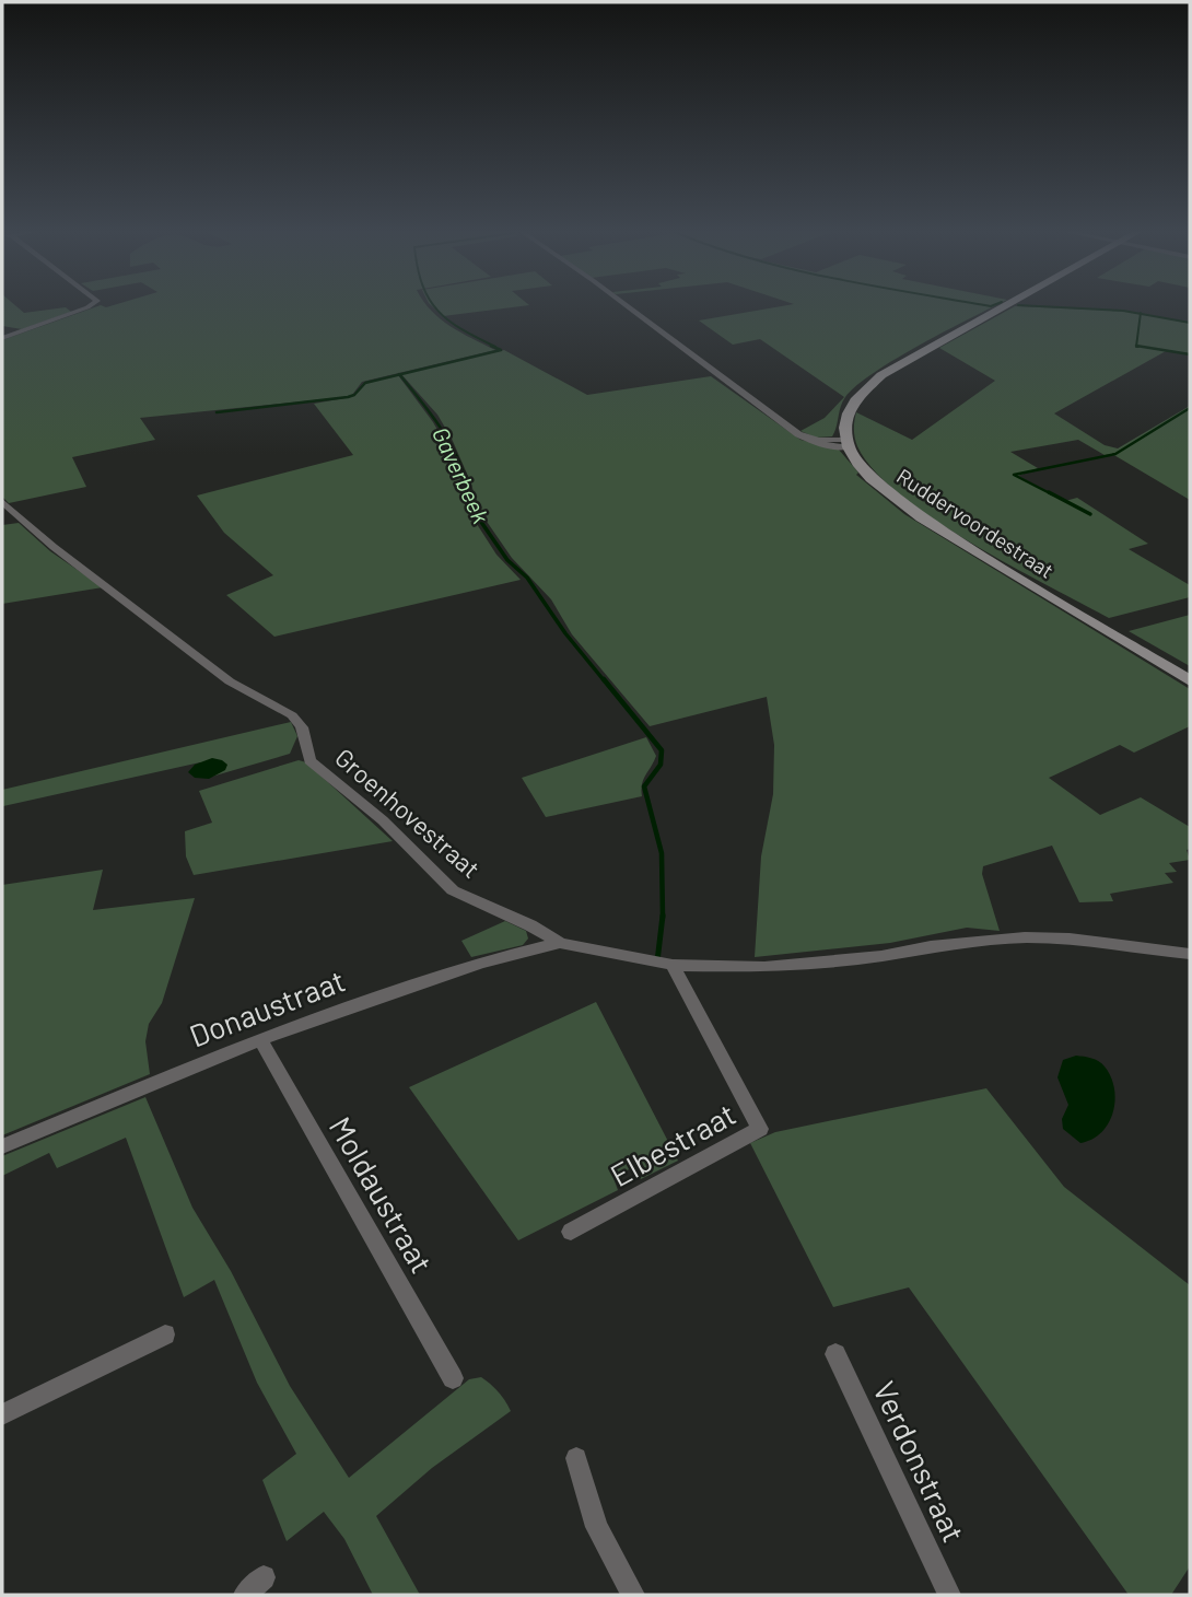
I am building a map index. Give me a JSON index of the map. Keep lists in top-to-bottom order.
{
  "streets": {
    "street": [
      "Ruddervoordestraat",
      "Groenhovestraat",
      "Donaustraat",
      "Elbestraat",
      "Moldaustraat",
      "Verdonstraat"
    ]
  },
  "crossings": [
    ["Groenhovestraat", "Donaustraat"],
    ["Groenhovestraat", "Elbestraat"],
    ["Donaustraat", "Moldaustraat"]
  ],
  "water": ["Gaverbeek"]
}
